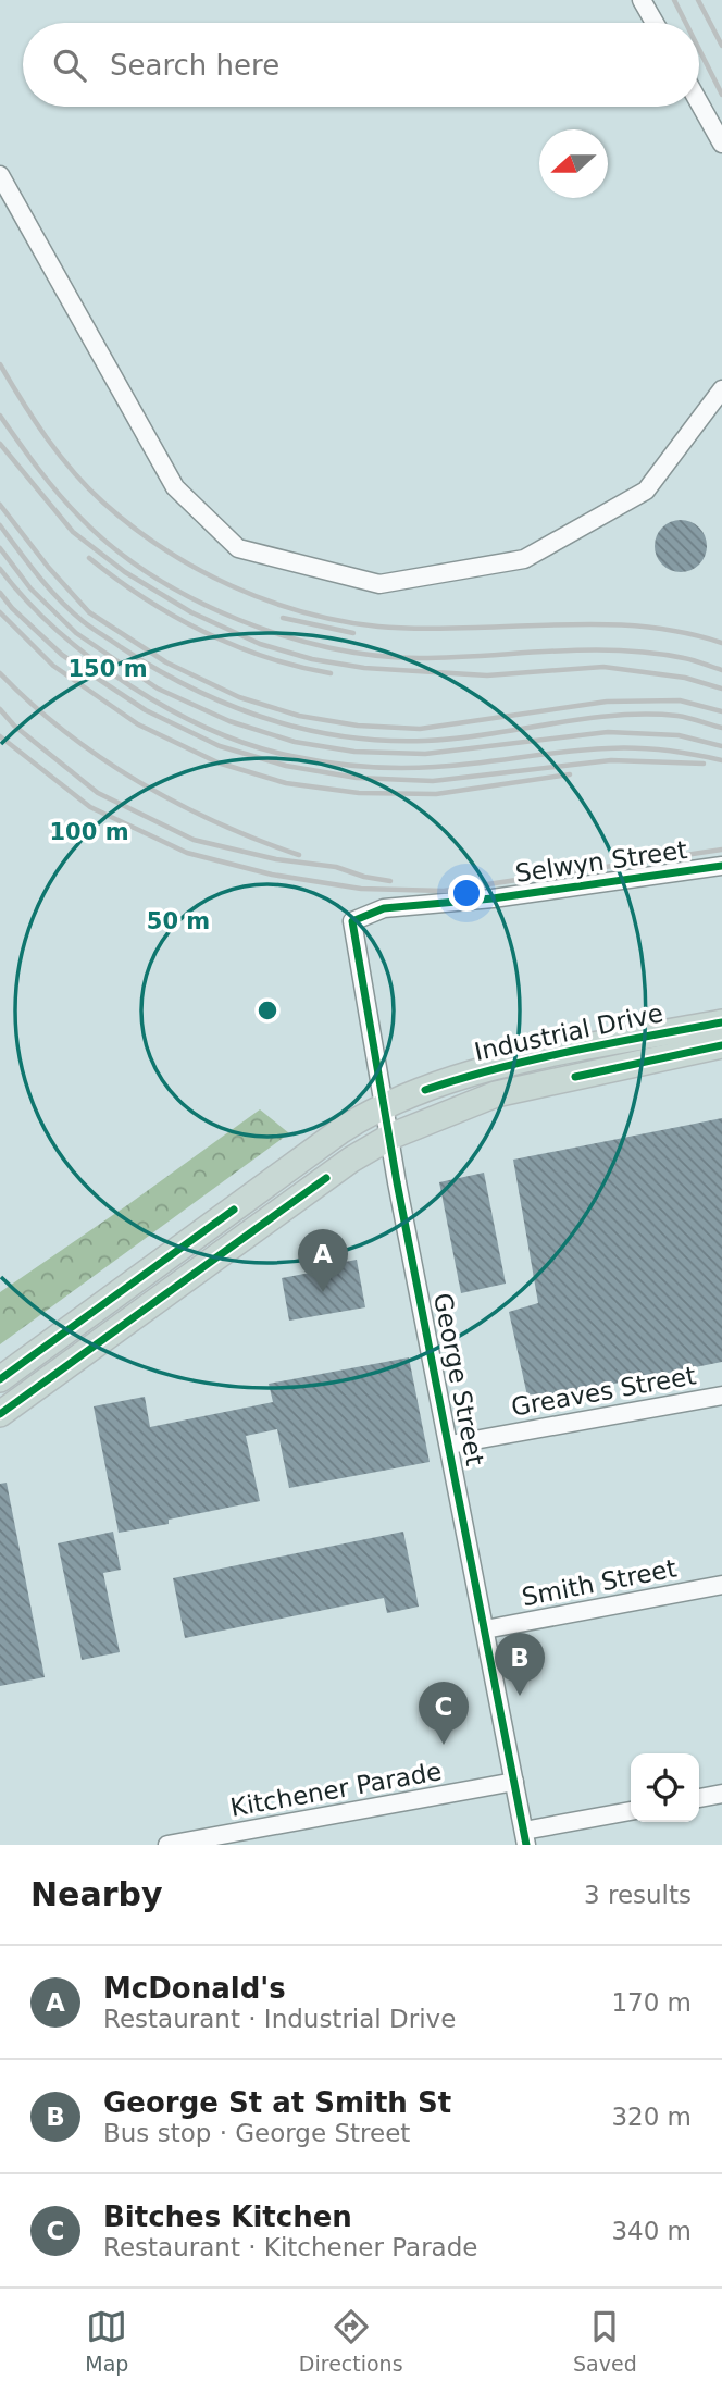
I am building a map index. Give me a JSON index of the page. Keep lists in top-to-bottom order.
{
  "streets": {
    "highway": ["Industrial Drive"],
    "street": [
      "Selwyn Street",
      "George Street",
      "Greaves Street",
      "Smith Street",
      "Kitchener Parade"
    ]
  },
  "crossings": [
    ["Selwyn Street", "George Street"],
    ["Industrial Drive", "George Street"],
    ["George Street", "Greaves Street"],
    ["George Street", "Smith Street"],
    ["George Street", "Kitchener Parade"]
  ],
  "north": "left",
  "page": {
    "search": "Search here",
    "pins": ["A", "B", "C"],
    "heading": ["Nearby", "3 results"],
    "list": [
      {
        "mark": "A",
        "name": "McDonald's",
        "note": "Restaurant · Industrial Drive",
        "value": "170 m"
      },
      {
        "mark": "B",
        "name": "George St at Smith St",
        "note": "Bus stop · George Street",
        "value": "320 m"
      },
      {
        "mark": "C",
        "name": "Bitches Kitchen",
        "note": "Restaurant · Kitchener Parade",
        "value": "340 m"
      }
    ],
    "nav": ["Map", "Directions", "Saved"]
  },
  "rings": ["150 m", "100 m", "50 m"]
}
